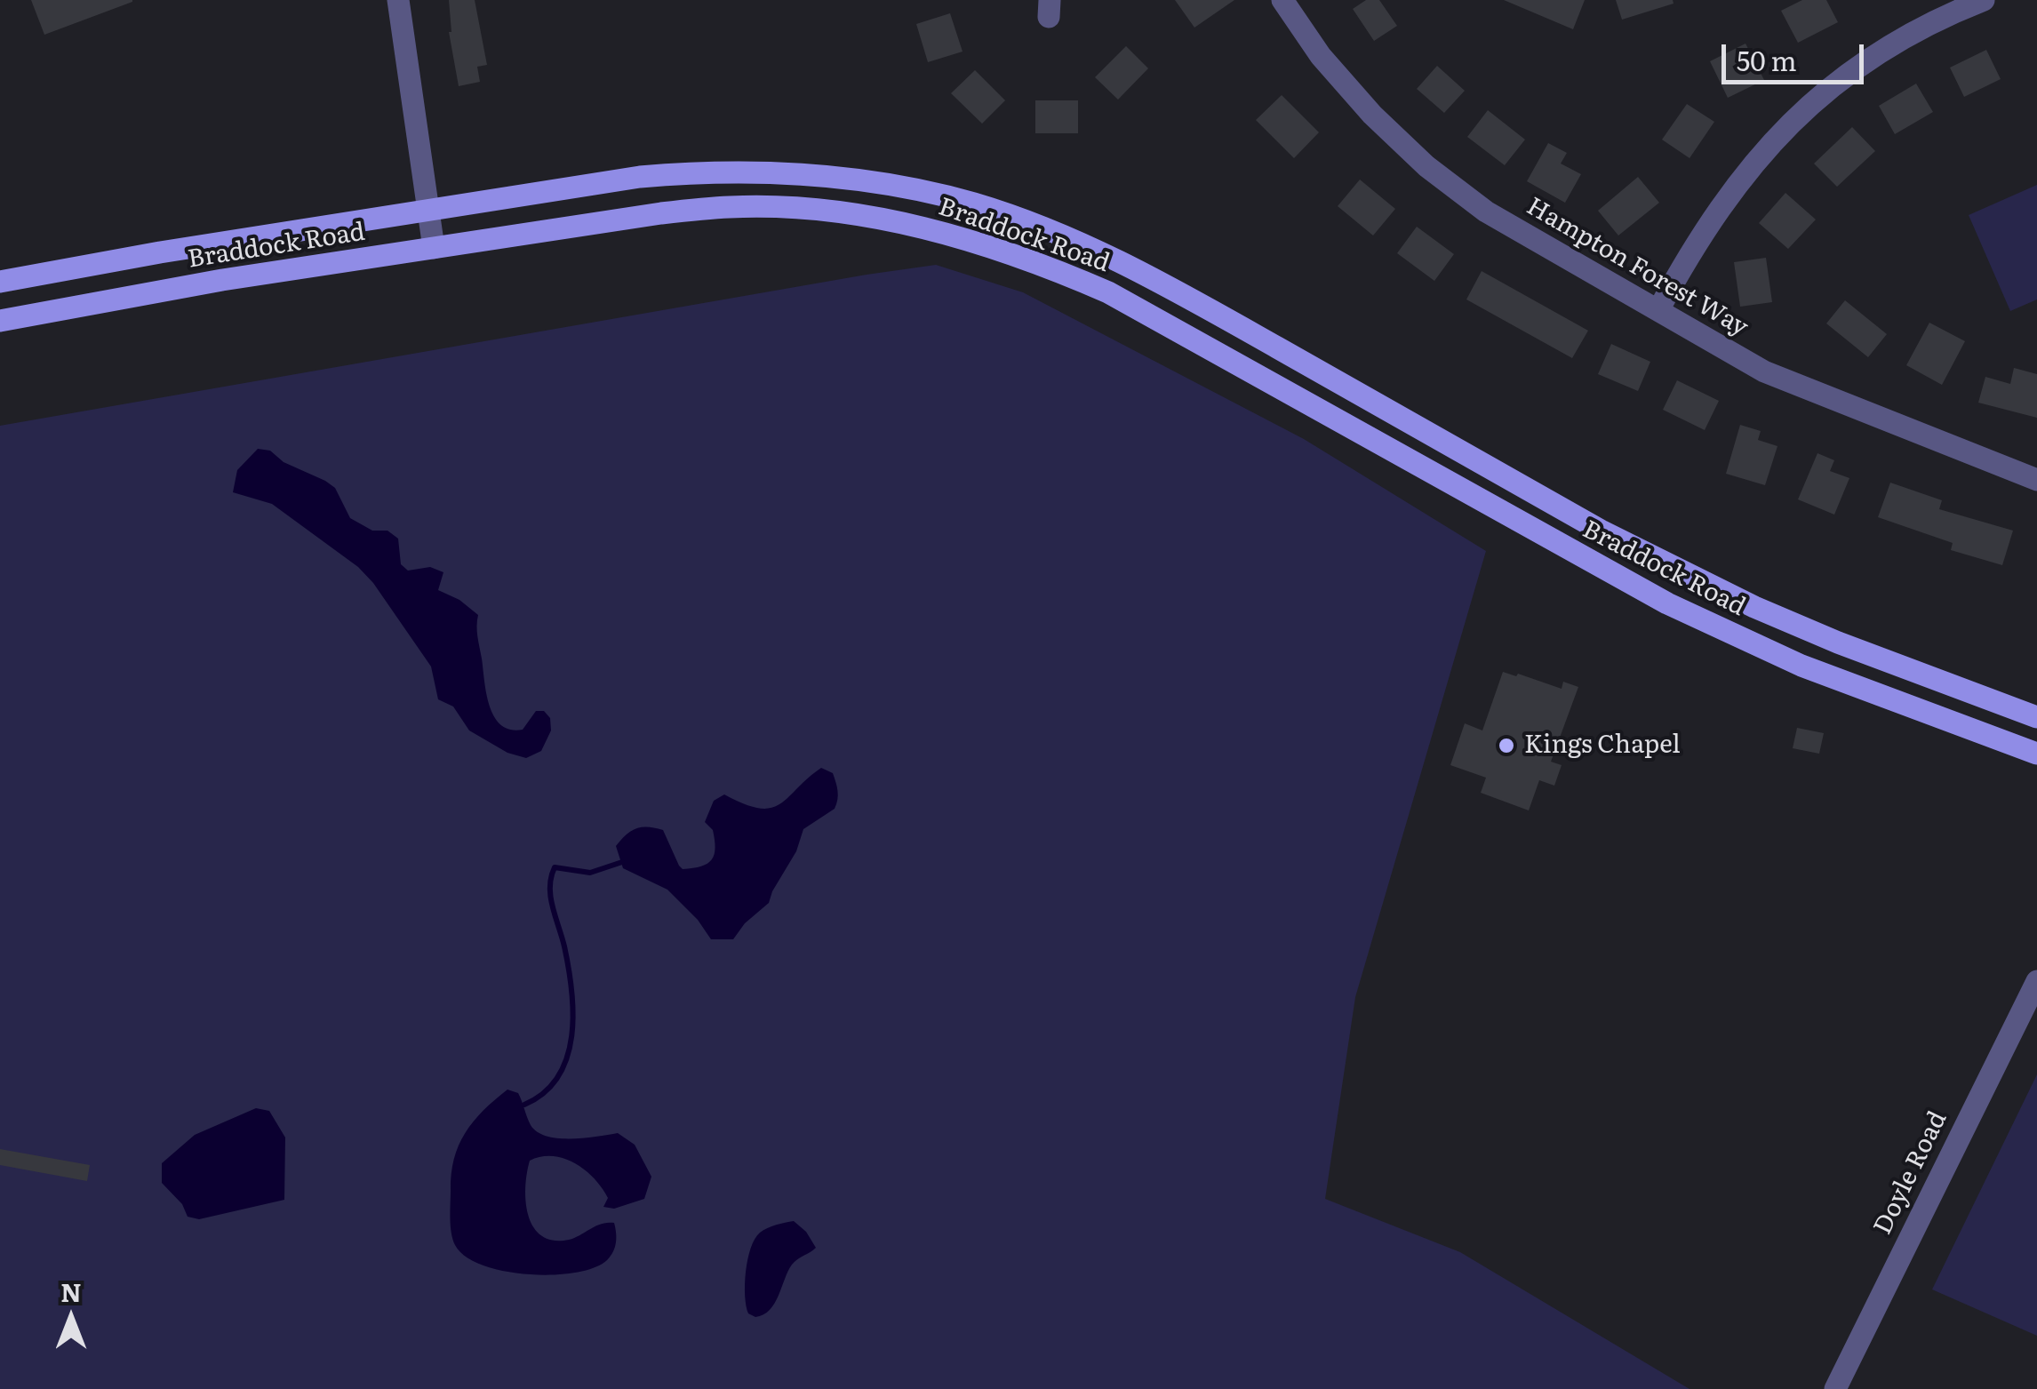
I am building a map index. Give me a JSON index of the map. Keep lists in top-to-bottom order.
{
  "streets": {
    "main road": ["Braddock Road"],
    "street": ["Hampton Forest Way", "Doyle Road"]
  },
  "places": ["Kings Chapel"],
  "scale_bar": "50 m",
  "north": "top"
}
